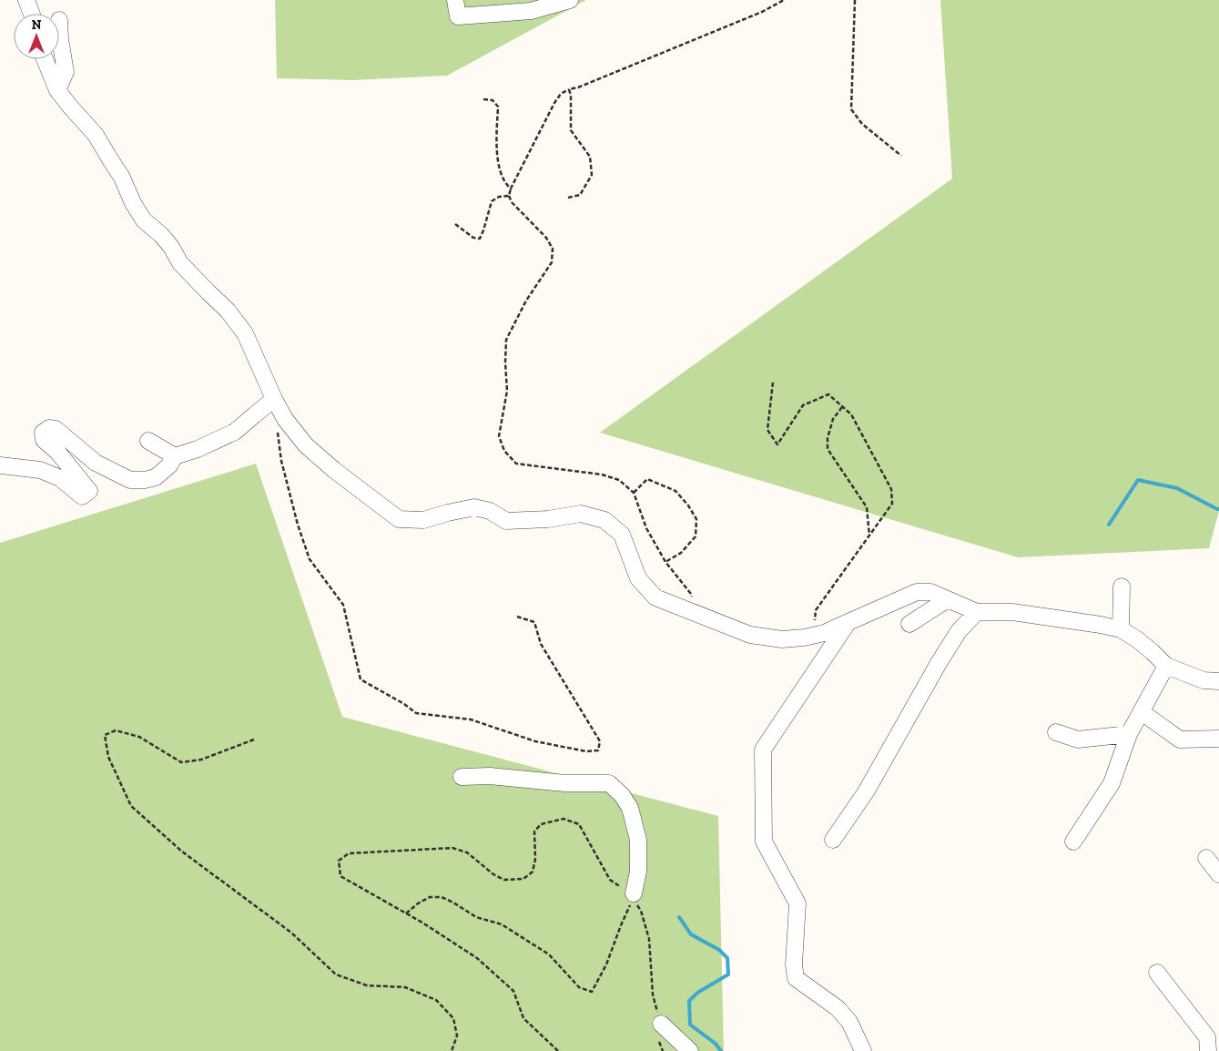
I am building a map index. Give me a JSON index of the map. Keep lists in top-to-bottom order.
{
  "north": "top"
}
